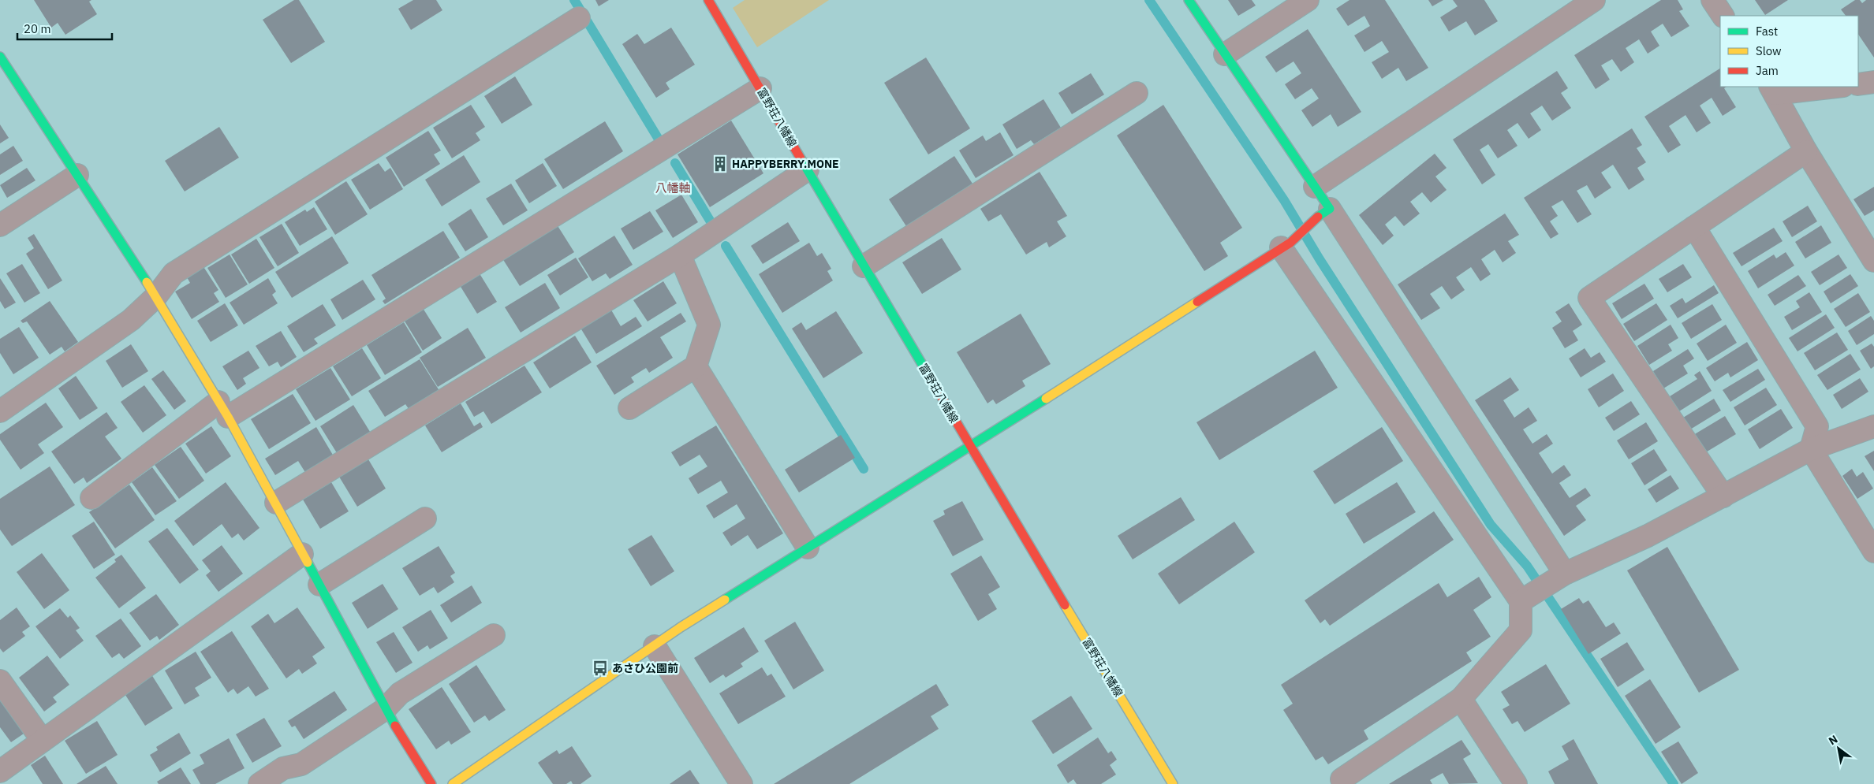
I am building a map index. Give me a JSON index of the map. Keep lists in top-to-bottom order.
{
  "streets": {
    "street": ["富野荘八幡線"]
  },
  "districts": ["八幡軸"],
  "places": {
    "building": ["HAPPYBERRY.MONE"],
    "bus stop": ["あさひ公園前"]
  },
  "legend": ["Fast", "Slow", "Jam"],
  "scale_bar": "20 m",
  "north": "top left"
}
